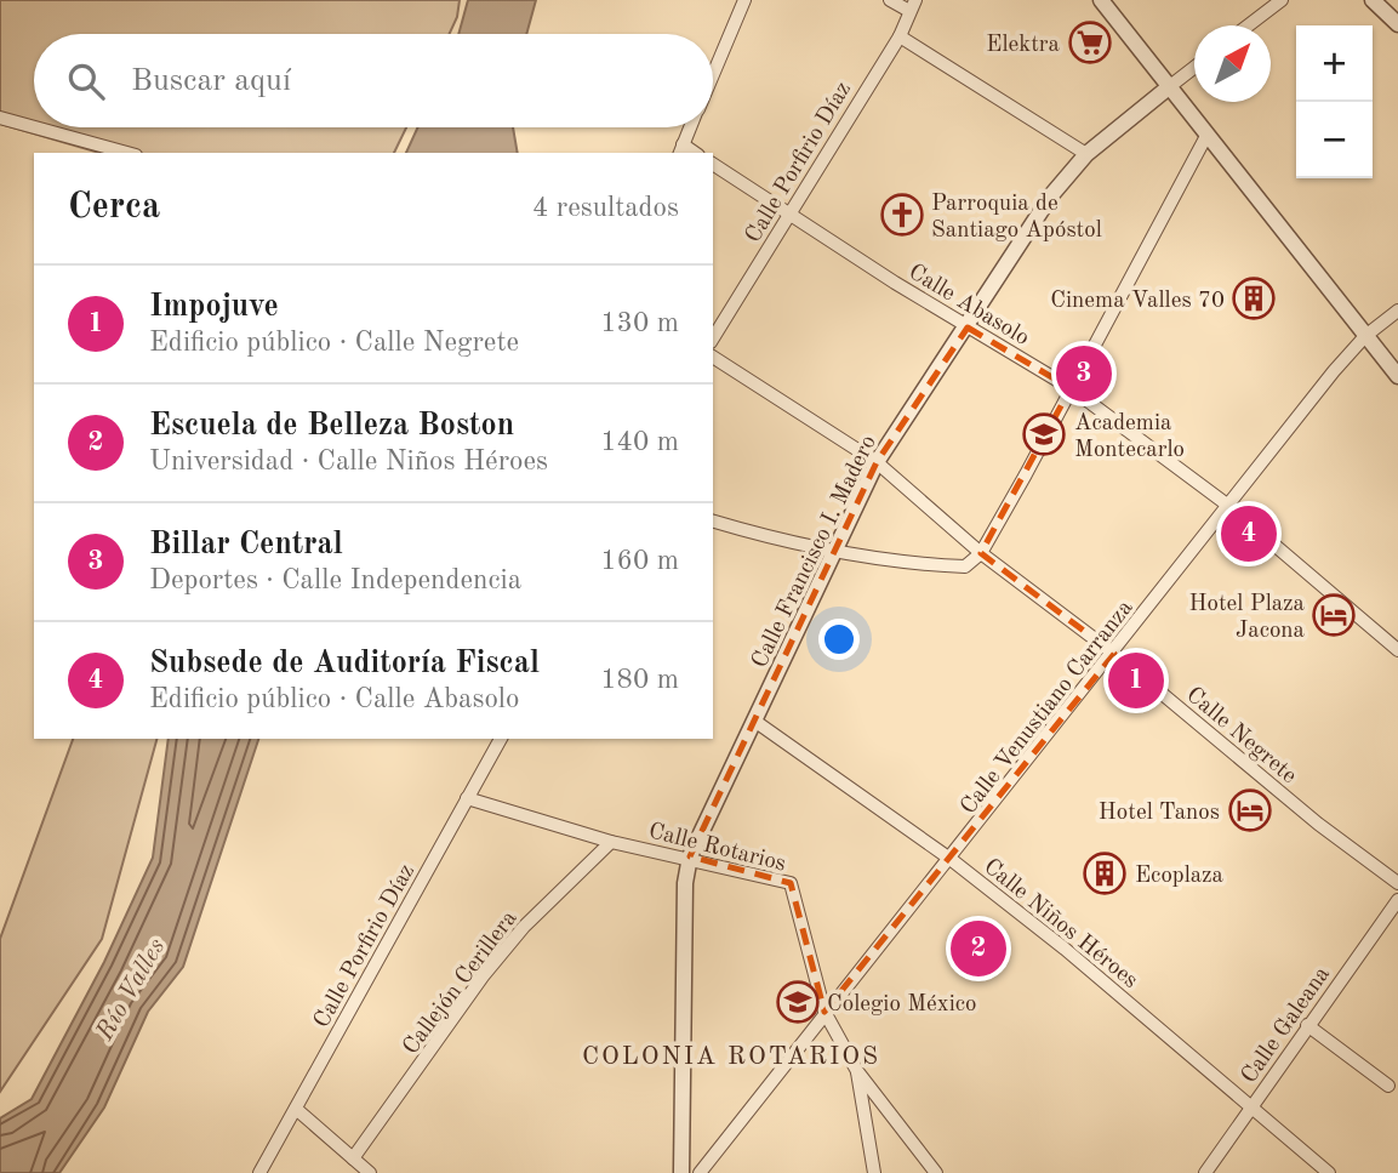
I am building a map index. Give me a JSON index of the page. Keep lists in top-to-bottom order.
{
  "streets": {
    "street": [
      "Calle Porfirio Díaz",
      "Calle Abasolo",
      "Calle Francisco I. Madero",
      "Calle Venustiano Carranza",
      "Calle Negrete",
      "Calle Rotarios",
      "Calle Niños Héroes",
      "Callejón Cerillera",
      "Calle Galeana"
    ]
  },
  "crossings": [
    ["Calle Porfirio Díaz", "Calle Abasolo"],
    ["Calle Porfirio Díaz", "Calle Rotarios"],
    ["Calle Abasolo", "Calle Francisco I. Madero"],
    ["Calle Abasolo", "Calle Venustiano Carranza"],
    ["Calle Francisco I. Madero", "Calle Negrete"],
    ["Calle Francisco I. Madero", "Calle Rotarios"],
    ["Calle Francisco I. Madero", "Calle Niños Héroes"],
    ["Calle Venustiano Carranza", "Calle Negrete"],
    ["Calle Venustiano Carranza", "Calle Rotarios"],
    ["Calle Venustiano Carranza", "Calle Niños Héroes"],
    ["Calle Rotarios", "Callejón Cerillera"],
    ["Calle Niños Héroes", "Calle Galeana"]
  ],
  "districts": ["COLONIA ROTARIOS"],
  "water": ["Río Valles"],
  "places": {
    "supermarket": ["Elektra"],
    "church": ["Parroquia de Santiago Apóstol"],
    "building": ["Cinema Valles 70", "Ecoplaza"],
    "school or university": ["Academia Montecarlo", "Colegio México"],
    "hotel": ["Hotel Plaza Jacona", "Hotel Tanos"]
  },
  "north": "top right",
  "page": {
    "map_buttons": ["+", "−"],
    "search": "Buscar aquí",
    "heading": ["Cerca", "4 resultados"],
    "list": [
      {
        "mark": "1",
        "name": "Impojuve",
        "note": "Edificio público · Calle Negrete",
        "value": "130 m"
      },
      {
        "mark": "2",
        "name": "Escuela de Belleza Boston",
        "note": "Universidad · Calle Niños Héroes",
        "value": "140 m"
      },
      {
        "mark": "3",
        "name": "Billar Central",
        "note": "Deportes · Calle Independencia",
        "value": "160 m"
      },
      {
        "mark": "4",
        "name": "Subsede de Auditoría Fiscal",
        "note": "Edificio público · Calle Abasolo",
        "value": "180 m"
      }
    ],
    "pins": [
      "3",
      "4",
      "1",
      "2"
    ]
  }
}
